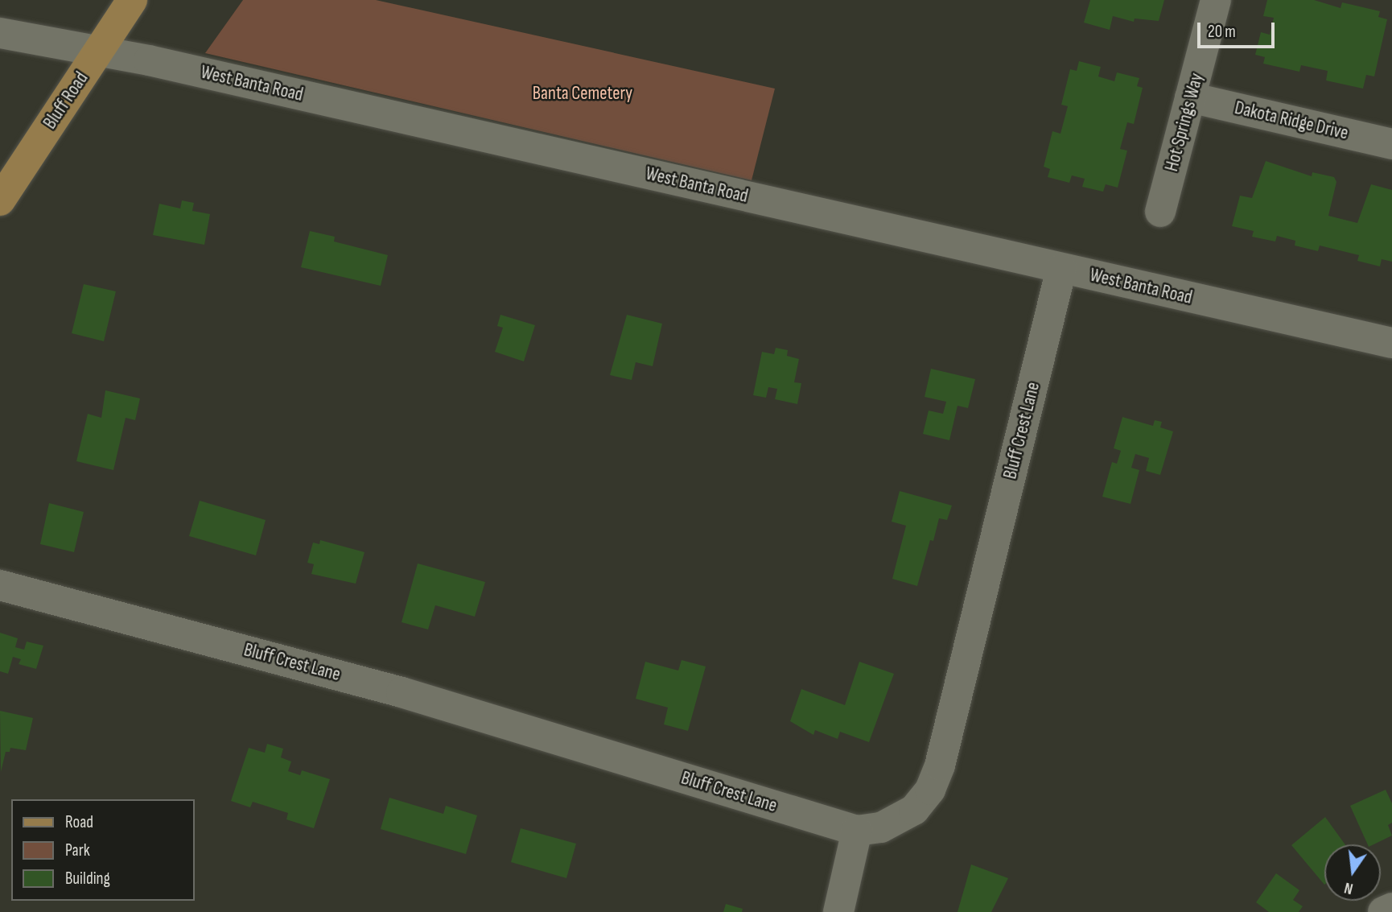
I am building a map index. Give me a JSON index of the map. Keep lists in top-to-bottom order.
{
  "streets": {
    "main road": ["Bluff Road"],
    "street": [
      "West Banta Road",
      "Dakota Ridge Drive",
      "Hot Springs Way",
      "Bluff Crest Lane"
    ]
  },
  "crossings": [
    ["West Banta Road", "Bluff Road"],
    ["West Banta Road", "Bluff Crest Lane"],
    ["Dakota Ridge Drive", "Hot Springs Way"]
  ],
  "parks": ["Banta Cemetery"],
  "legend": ["Road", "Park", "Building"],
  "scale_bar": "20 m",
  "north": "bottom"
}
